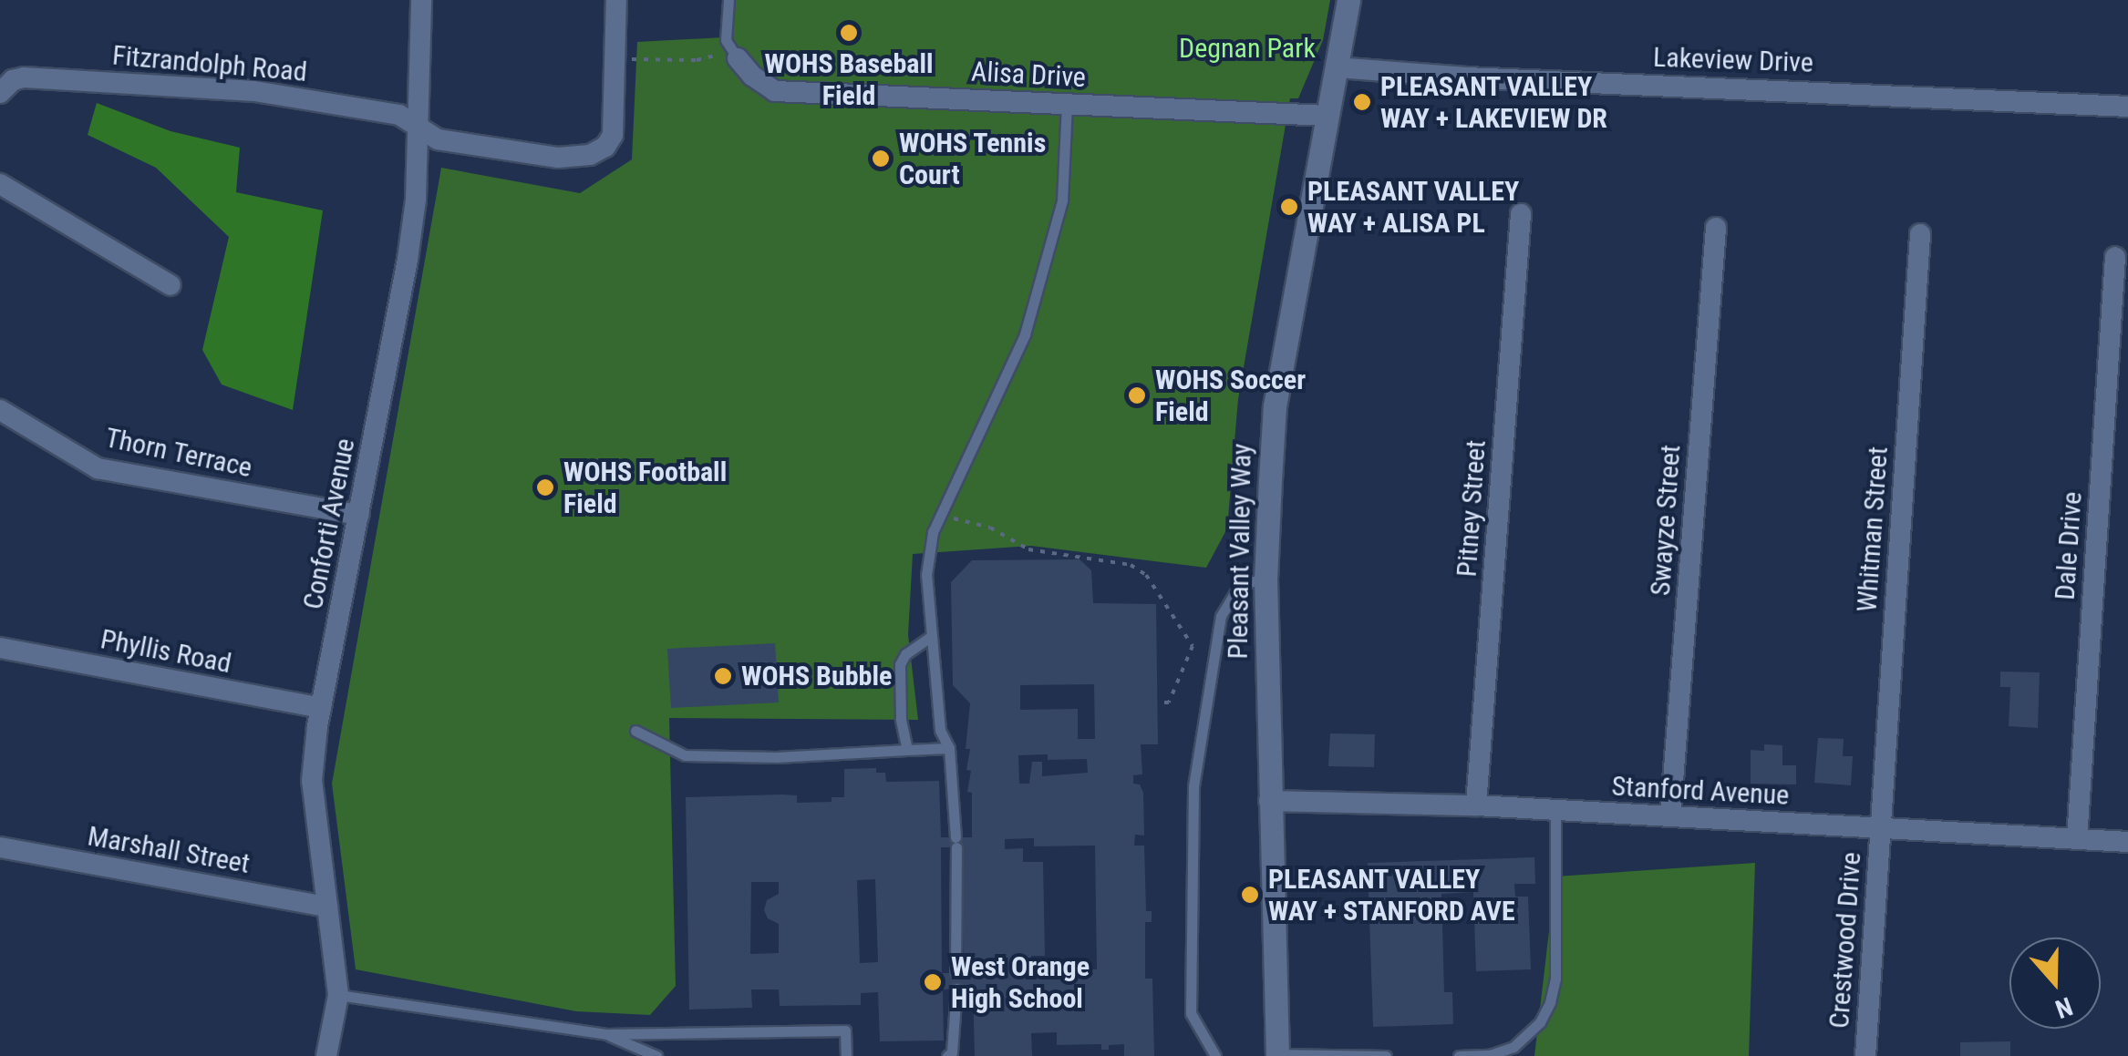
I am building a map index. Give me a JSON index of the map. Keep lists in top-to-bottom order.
{
  "streets": {
    "main road": ["Pleasant Valley Way"],
    "street": [
      "Lakeview Drive",
      "Fitzrandolph Road",
      "Alisa Drive",
      "Thorn Terrace",
      "Pitney Street",
      "Swayze Street",
      "Conforti Avenue",
      "Whitman Street",
      "Dale Drive",
      "Phyllis Road",
      "Stanford Avenue",
      "Marshall Street",
      "Crestwood Drive"
    ]
  },
  "crossings": [
    ["Lakeview Drive", "Pleasant Valley Way"],
    ["Fitzrandolph Road", "Conforti Avenue"],
    ["Alisa Drive", "Pleasant Valley Way"],
    ["Thorn Terrace", "Conforti Avenue"],
    ["Pitney Street", "Stanford Avenue"],
    ["Swayze Street", "Stanford Avenue"],
    ["Conforti Avenue", "Phyllis Road"],
    ["Conforti Avenue", "Marshall Street"],
    ["Whitman Street", "Stanford Avenue"],
    ["Whitman Street", "Crestwood Drive"],
    ["Dale Drive", "Stanford Avenue"],
    ["Pleasant Valley Way", "Stanford Avenue"],
    ["Stanford Avenue", "Crestwood Drive"]
  ],
  "parks": ["Degnan Park"],
  "places": [
    "WOHS Baseball Field",
    "PLEASANT VALLEY WAY + LAKEVIEW DR",
    "WOHS Tennis Court",
    "PLEASANT VALLEY WAY + ALISA PL",
    "WOHS Soccer Field",
    "WOHS Football Field",
    "WOHS Bubble",
    "PLEASANT VALLEY WAY + STANFORD AVE",
    "West Orange High School"
  ],
  "north": "bottom"
}
